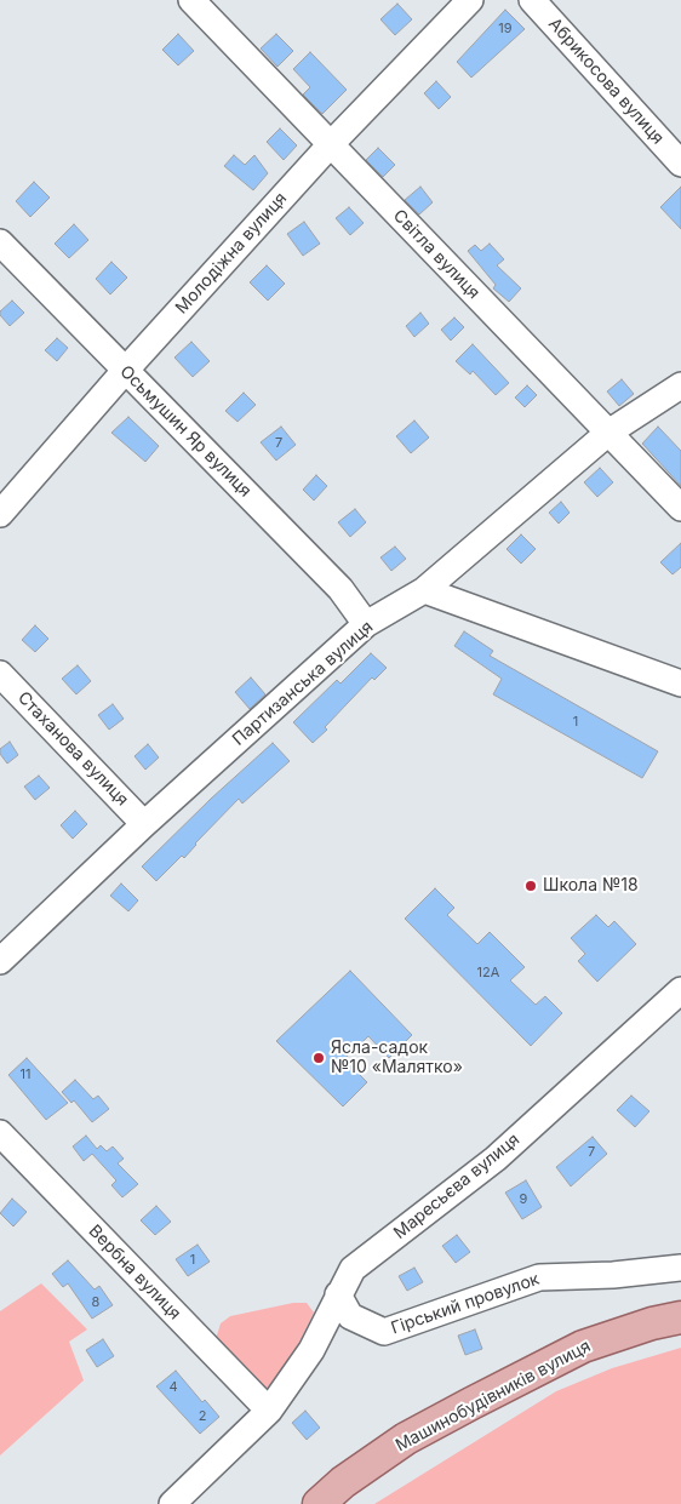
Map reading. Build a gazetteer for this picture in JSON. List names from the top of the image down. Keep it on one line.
{"streets":{"main road":["Машинобудівників вулиця"],"street":["Абрикосова вулиця","Молодіжна вулиця","Світла вулиця","Осьмушин Яр вулиця","Партизанська вулиця","Стаханова вулиця","Маресьєва вулиця","Вербна вулиця","Гірський провулок"]},"crossings":[["Молодіжна вулиця","Світла вулиця"],["Молодіжна вулиця","Осьмушин Яр вулиця"],["Світла вулиця","Партизанська вулиця"],["Осьмушин Яр вулиця","Партизанська вулиця"],["Партизанська вулиця","Стаханова вулиця"],["Маресьєва вулиця","Вербна вулиця"],["Маресьєва вулиця","Гірський провулок"]],"places":["Школа №18","Ясла-садок №10 «Малятко»"],"house_numbers":["19","7","1","12А","11","7","9","1","8","4","2"]}
